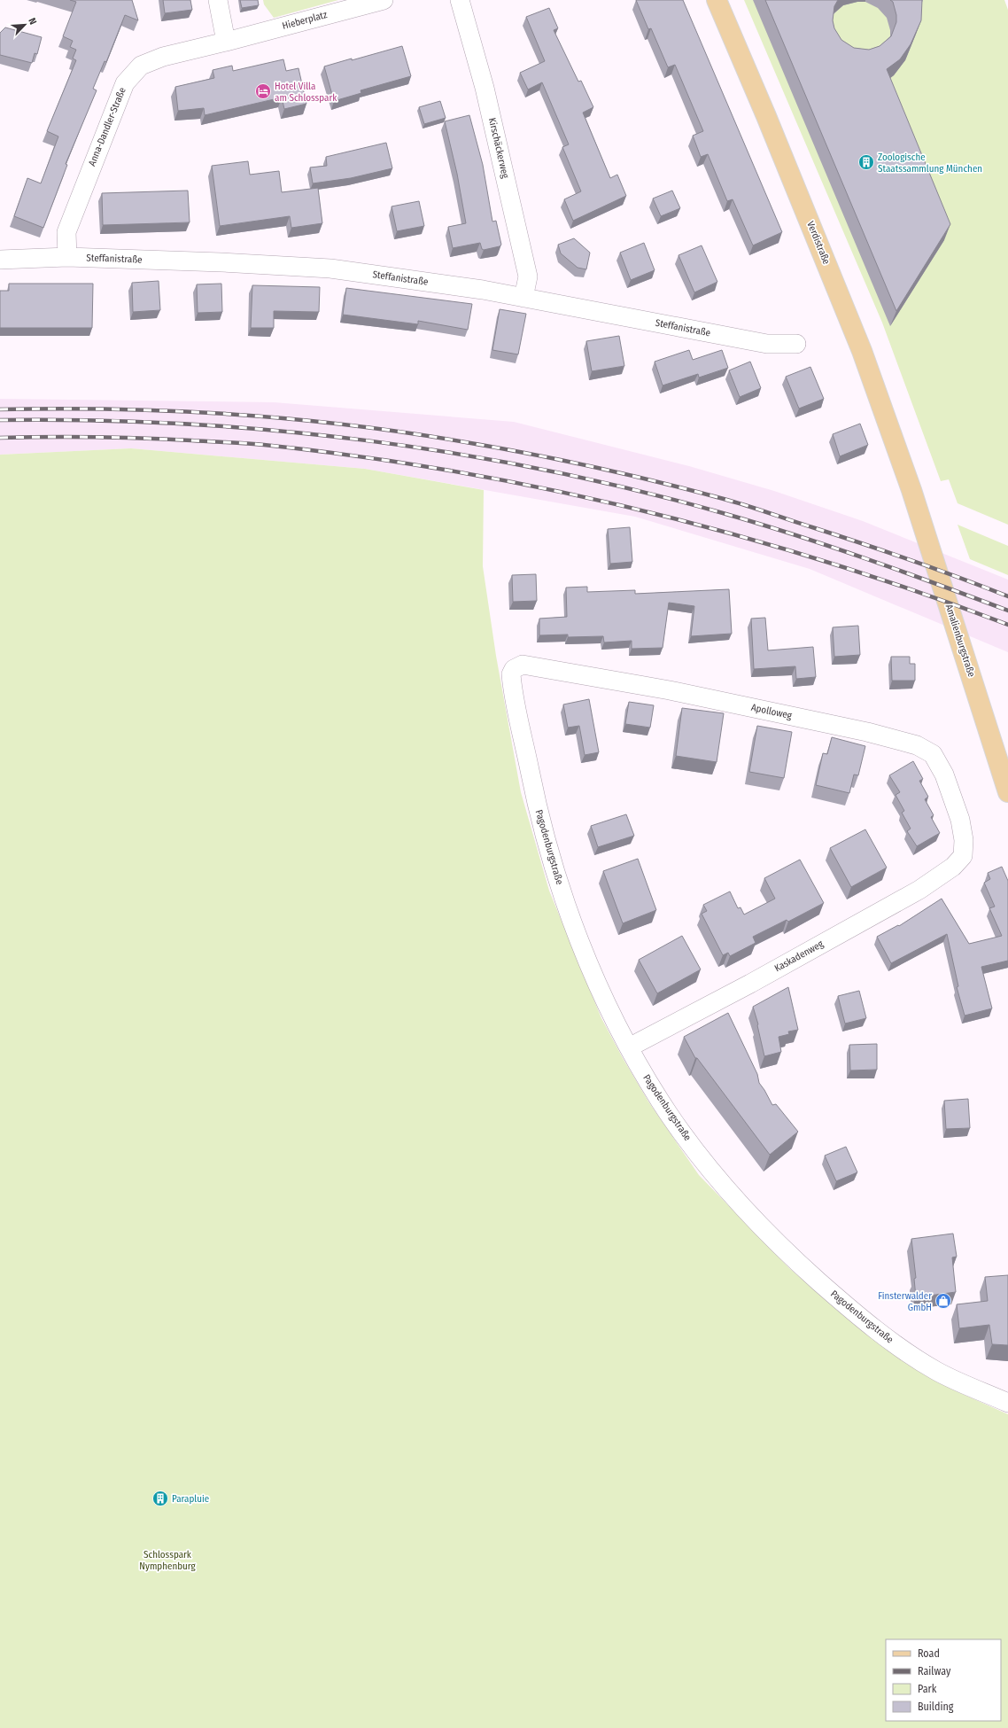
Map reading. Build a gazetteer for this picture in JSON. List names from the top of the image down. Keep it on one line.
{"streets":{"main road":["Verdistraße","Amalienburgstraße"],"street":["Hieberplatz","Anna-Dandler-Straße","Kirschäckerweg","Steffanistraße","Apolloweg","Pagodenburgstraße","Kaskadenweg"]},"crossings":[["Hieberplatz","Anna-Dandler-Straße"],["Anna-Dandler-Straße","Steffanistraße"],["Kirschäckerweg","Steffanistraße"],["Verdistraße","Amalienburgstraße"],["Apolloweg","Pagodenburgstraße"],["Apolloweg","Kaskadenweg"],["Pagodenburgstraße","Kaskadenweg"]],"parks":["Schlosspark Nymphenburg"],"places":{"hotel":["Hotel Villa am Schlosspark"],"building":["Zoologische Staatssammlung München","Parapluie"],"shop":["Finsterwalder GmbH"]},"legend":["Road","Railway","Park","Building"],"north":"top right"}
